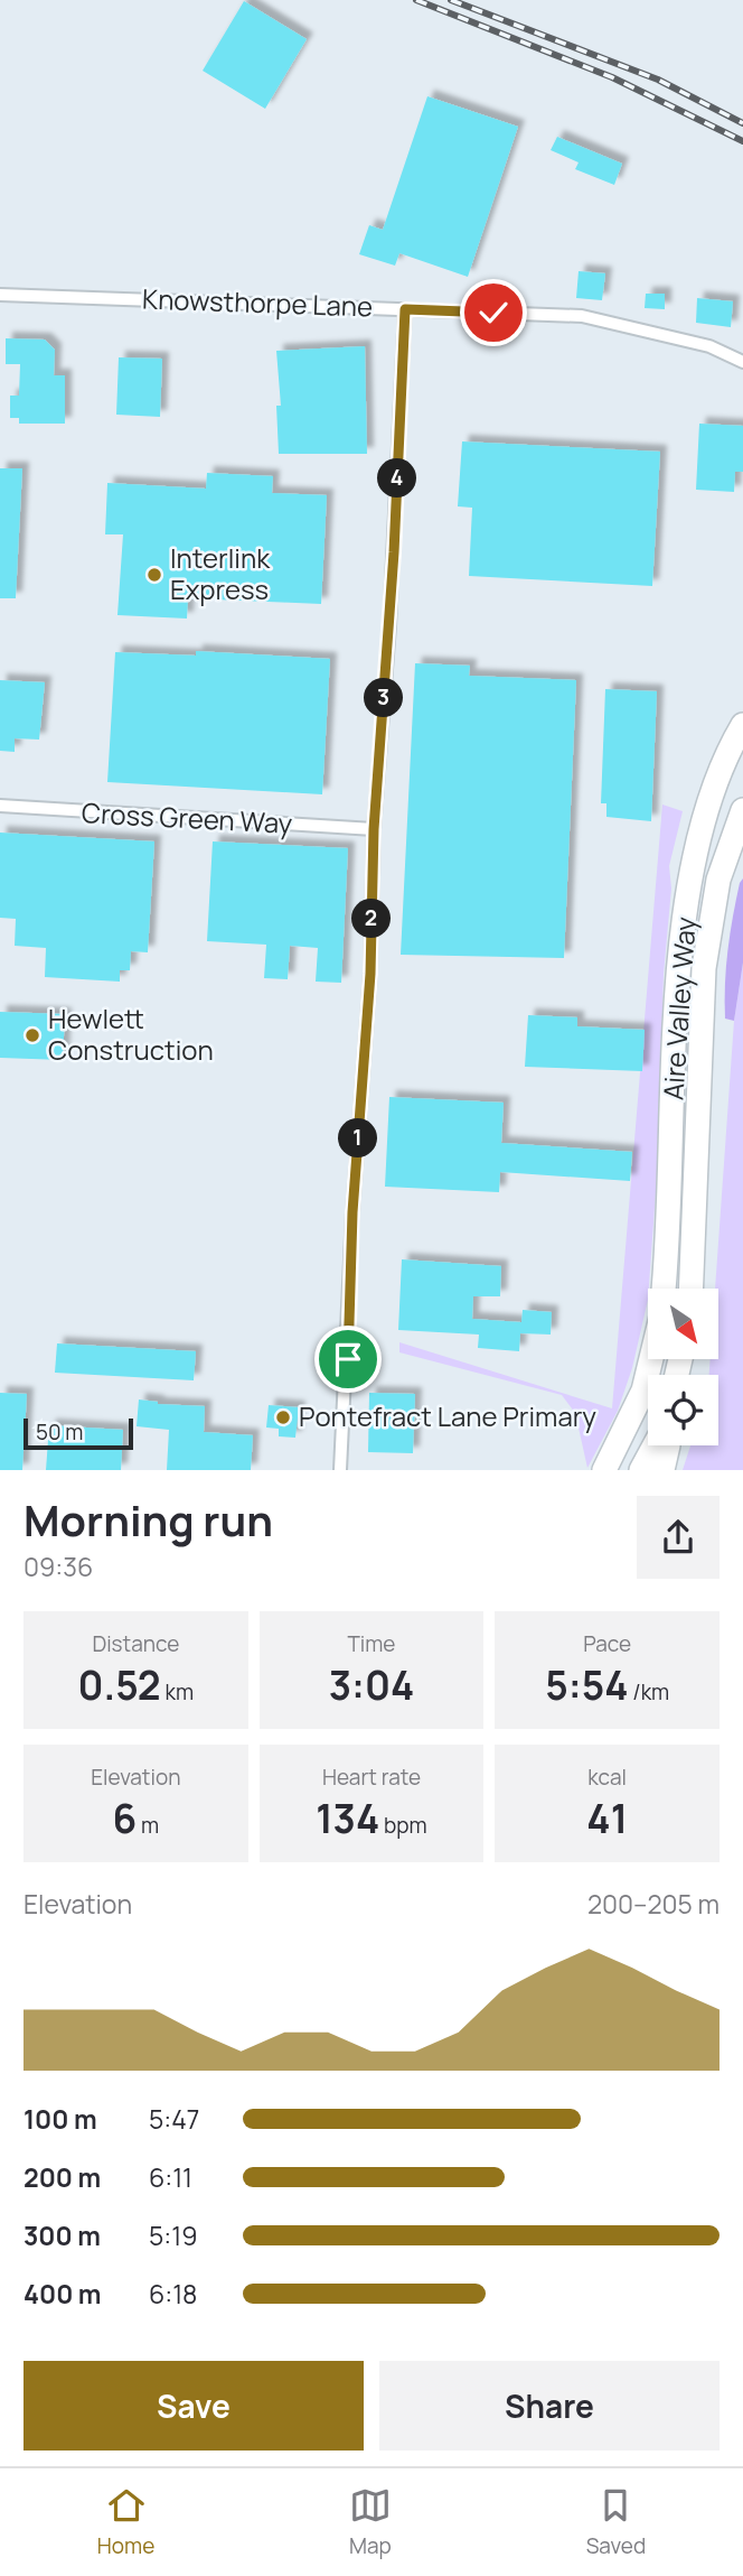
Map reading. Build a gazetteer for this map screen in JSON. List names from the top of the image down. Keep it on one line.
{"streets":{"highway":["Aire Valley Way"],"street":["Knowsthorpe Lane","Cross Green Way"]},"places":["Interlink Express","Hewlett Construction","Pontefract Lane Primary"],"scale_bar":"50 m","north":"bottom right","page":{"pins":["4","3","2","1"],"scale":"50 m","heading":["Morning run","09:36"],"stats":[["Distance","0.52 km"],["Time","3:04"],["Pace","5:54 /km"],["Elevation","6 m"],["Heart rate","134 bpm"],["kcal","41"]],"chart":["Elevation","200–205 m"],"list":[{"name":"100 m","note":"5:47"},{"name":"200 m","note":"6:11"},{"name":"300 m","note":"5:19"},{"name":"400 m","note":"6:18"}],"buttons":["Save","Share"],"tabs":["Home","Map","Saved"]}}
